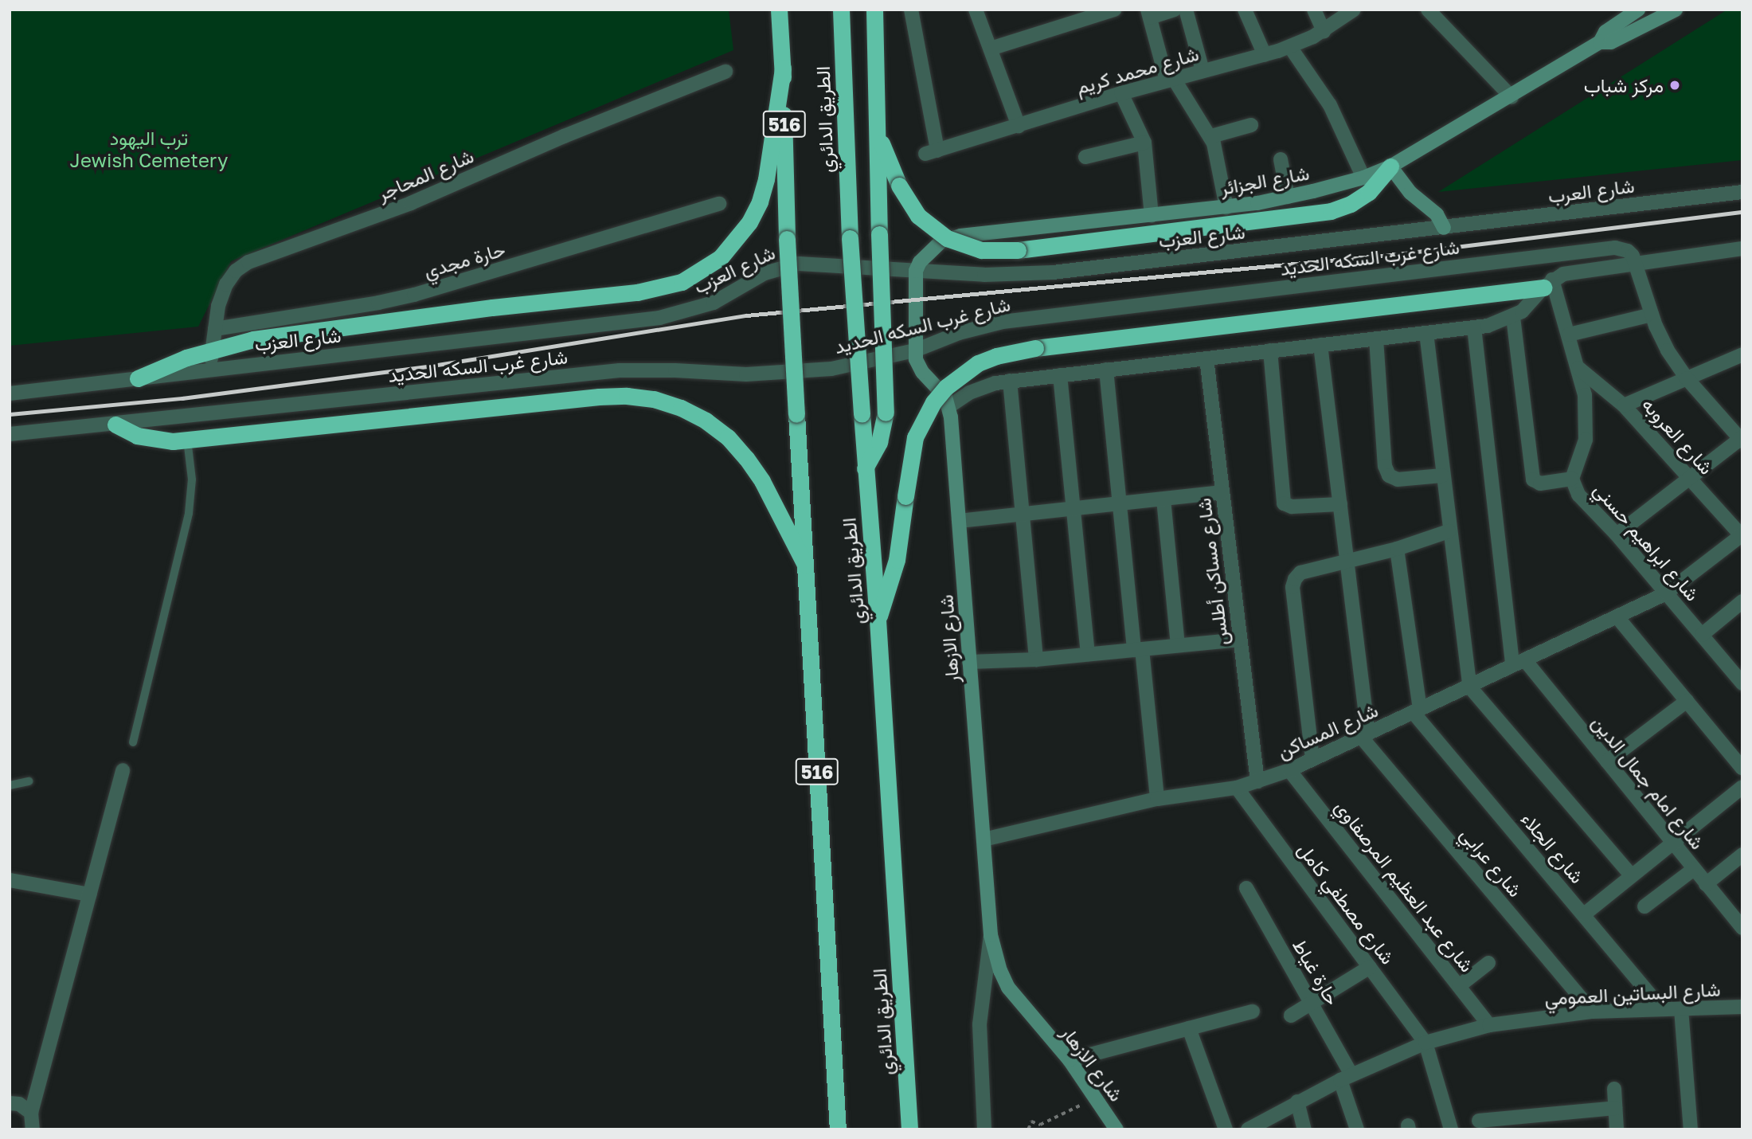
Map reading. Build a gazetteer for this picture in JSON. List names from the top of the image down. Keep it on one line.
{"streets":{"highway":["الطريق الدائري","516"],"street":["شارع محمد كريم","شارع المحاجر","شارع الجزائر","شارع العرب","شارع العزب","شارع غرب السكه الحديد","حارة مجدي","شارع العروبه","شارع ابراهيم حسني","شارع مساكن أطلس","شارع الازهار","شارع المساكن","شارع امام جمال الدين","شارع الجلاء","شارع عرابي","شارع عبد العظيم المرصفاوي","شارع مصطفي كامل","حارة غياط","شارع البساتين العمومي"]},"crossings":[["شارع المحاجر","شارع العزب"],["شارع المحاجر","حارة مجدي"],["شارع الجزائر","شارع العزب"],["شارع العرب","شارع العزب"],["شارع غرب السكه الحديد","شارع الازهار"],["شارع العروبه","شارع ابراهيم حسني"],["شارع ابراهيم حسني","شارع المساكن"],["شارع مساكن أطلس","شارع المساكن"],["شارع الازهار","شارع المساكن"],["شارع المساكن","شارع امام جمال الدين"],["شارع المساكن","شارع الجلاء"],["شارع المساكن","شارع عرابي"],["شارع المساكن","شارع عبد العظيم المرصفاوي"],["شارع المساكن","شارع مصطفي كامل"],["شارع الجلاء","شارع البساتين العمومي"],["شارع عرابي","شارع البساتين العمومي"],["شارع عبد العظيم المرصفاوي","شارع البساتين العمومي"],["شارع مصطفي كامل","شارع البساتين العمومي"],["حارة غياط","شارع البساتين العمومي"]],"parks":["ترب اليهود Jewish Cemetery"],"places":["مركز شباب"]}
